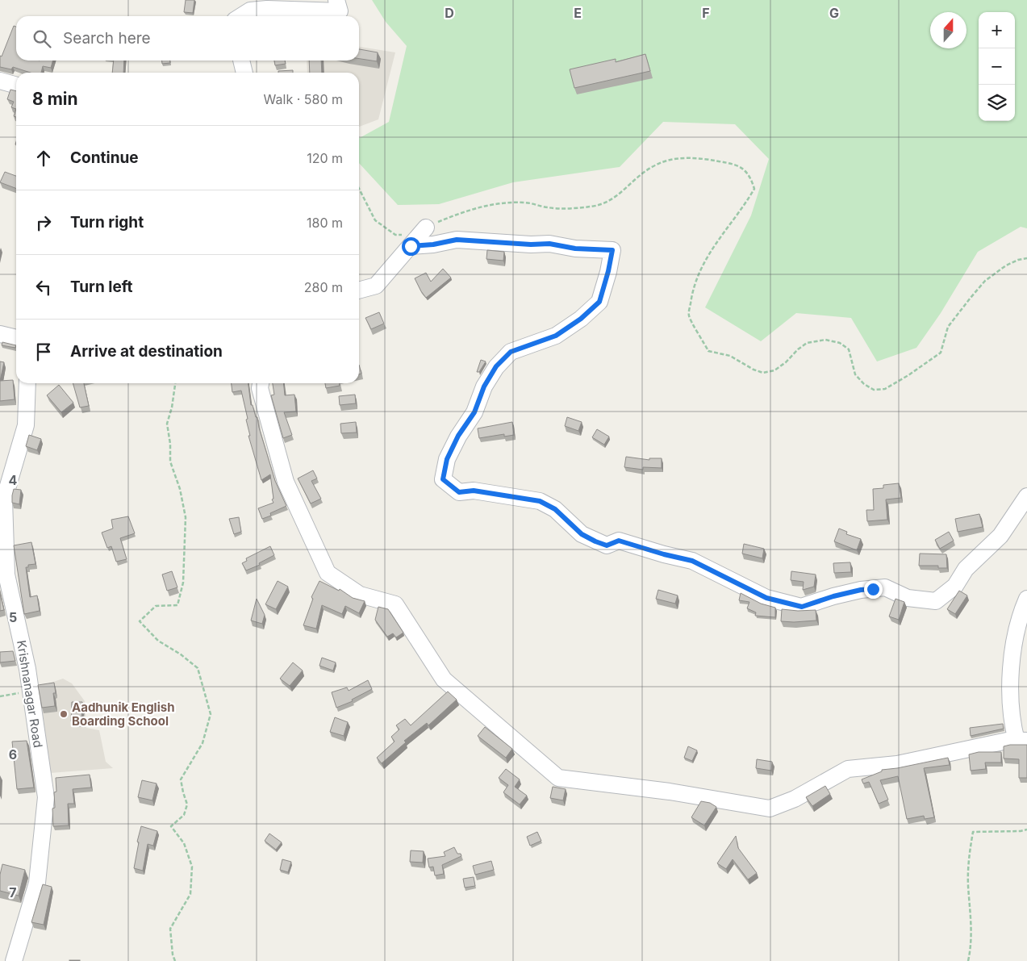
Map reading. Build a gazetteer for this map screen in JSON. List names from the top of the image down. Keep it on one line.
{"streets":{"street":["Krishnanagar Road"]},"places":["Aadhunik English Boarding School"],"north":"top","page":{"map_buttons":["+","−"],"search":"Search here","heading":["8 min","Walk · 580 m"],"list":[["Continue","120 m"],["Turn right","180 m"],["Turn left","280 m"],"Arrive at destination"]},"grid":{"columns":["D","E","F","G"],"rows":["4","5","6","7"]}}
